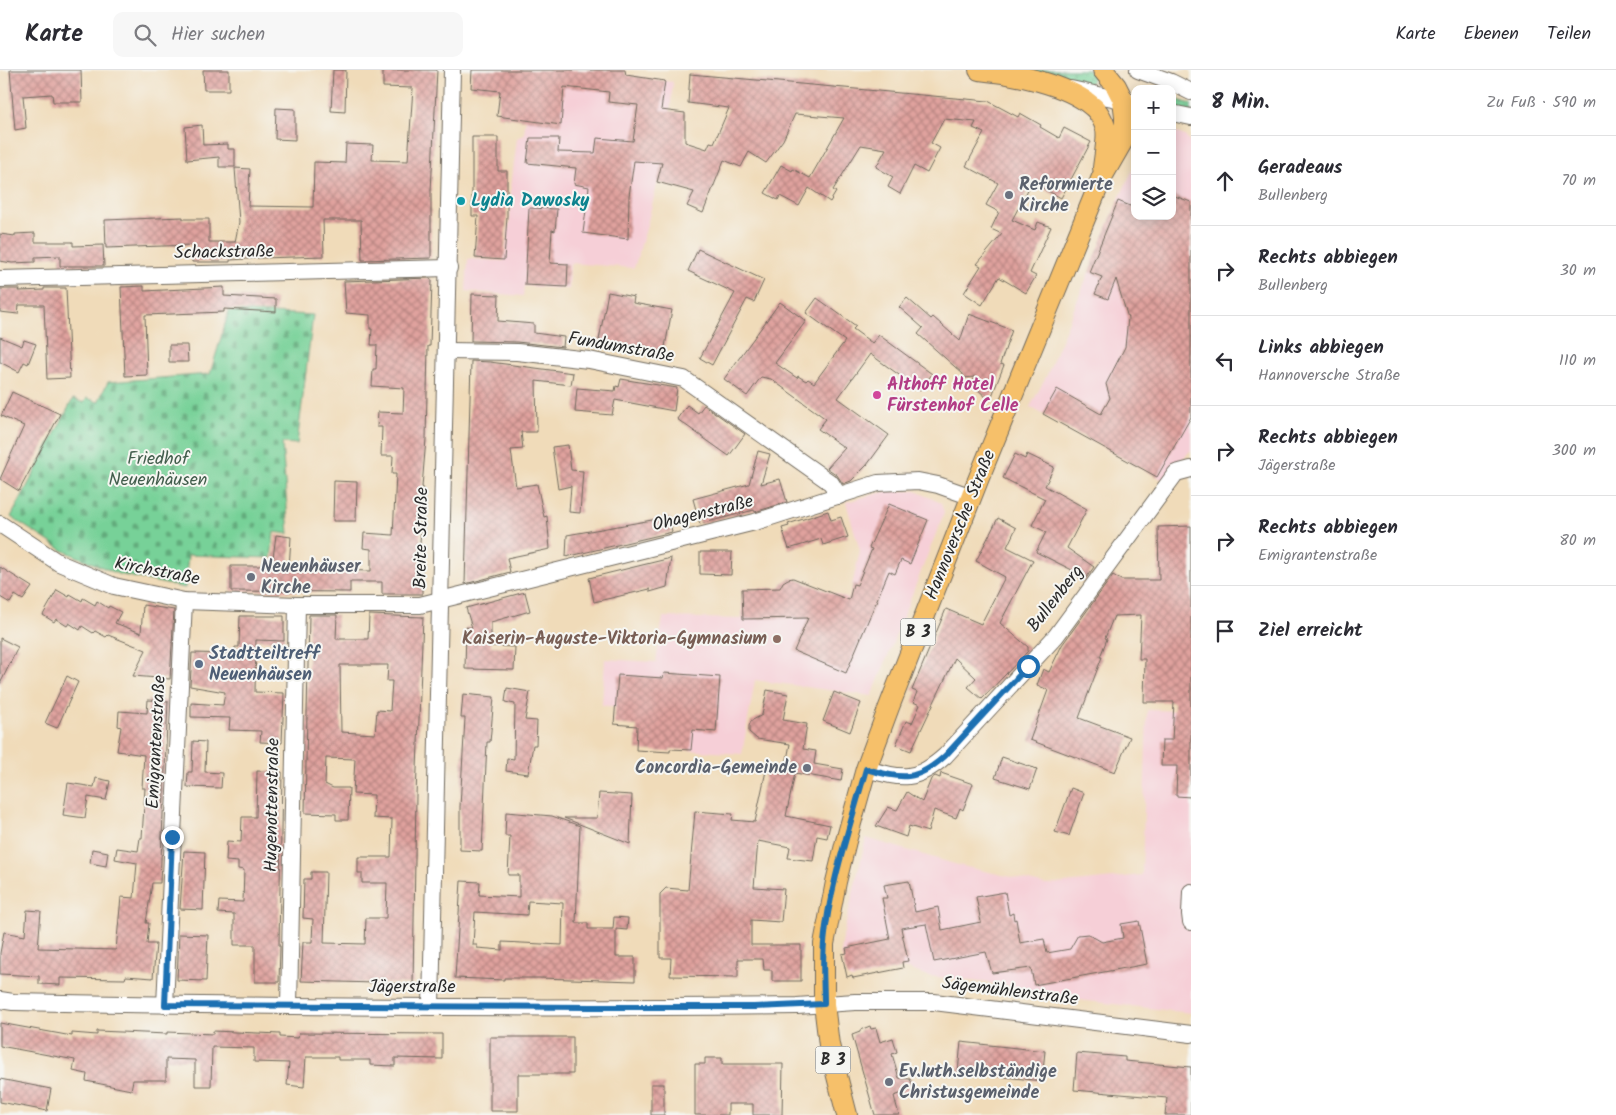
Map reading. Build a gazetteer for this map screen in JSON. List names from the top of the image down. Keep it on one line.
{"streets":{"main road":["Hannoversche Straße","B 3"],"street":["Schackstraße","Fundumstraße","Ohagenstraße","Breite Straße","Kirchstraße","Bullenberg","Emigrantenstraße","Hugenottenstraße","Jägerstraße","Sägemühlenstraße"]},"crossings":[["Schackstraße","Breite Straße"],["Fundumstraße","Ohagenstraße"],["Fundumstraße","Breite Straße"],["Ohagenstraße","Hannoversche Straße"],["Ohagenstraße","Breite Straße"],["Ohagenstraße","Kirchstraße"],["Hannoversche Straße","Bullenberg"],["Hannoversche Straße","B 3"],["Hannoversche Straße","Jägerstraße"],["Hannoversche Straße","Sägemühlenstraße"],["Breite Straße","Kirchstraße"],["Breite Straße","Jägerstraße"],["Kirchstraße","Emigrantenstraße"],["Kirchstraße","Hugenottenstraße"],["Emigrantenstraße","Jägerstraße"],["Hugenottenstraße","Jägerstraße"],["Jägerstraße","Sägemühlenstraße"]],"parks":["Friedhof Neuenhäusen"],"places":["Reformierte Kirche","Lydia Dawosky","Althoff Hotel Fürstenhof Celle","Neuenhäuser Kirche","Kaiserin-Auguste-Viktoria-Gymnasium","Stadtteiltreff Neuenhäusen","Concordia-Gemeinde","Ev.luth.selbständige Christusgemeinde"],"page":{"header":"Karte","search":"Hier suchen","nav":["Karte","Ebenen","Teilen"],"heading":["8 Min.","Zu Fuß · 590 m"],"map_buttons":["+","−"],"list":[["Geradeaus","Bullenberg","70 m"],["Rechts abbiegen","Bullenberg","30 m"],["Links abbiegen","Hannoversche Straße","110 m"],["Rechts abbiegen","Jägerstraße","300 m"],["Rechts abbiegen","Emigrantenstraße","80 m"],"Ziel erreicht"]}}
